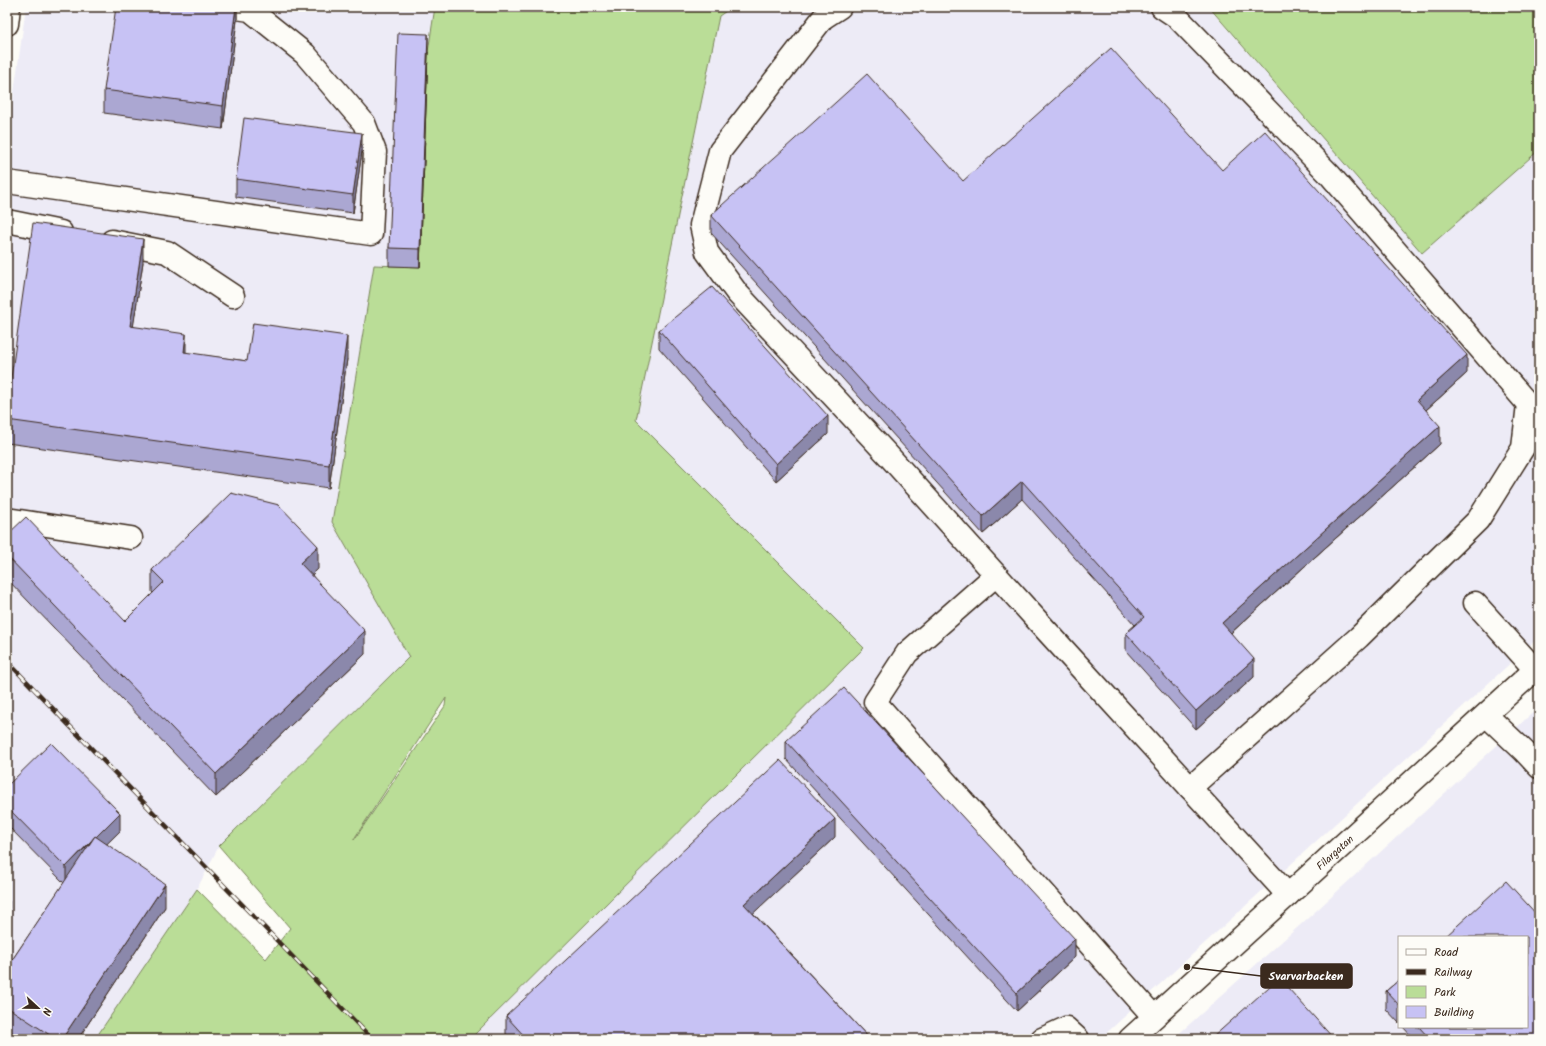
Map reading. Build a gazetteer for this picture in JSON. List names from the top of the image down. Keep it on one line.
{"streets":{"street":["Filargatan"]},"places":["Svarvarbacken"],"legend":["Road","Railway","Park","Building"],"north":"right"}
